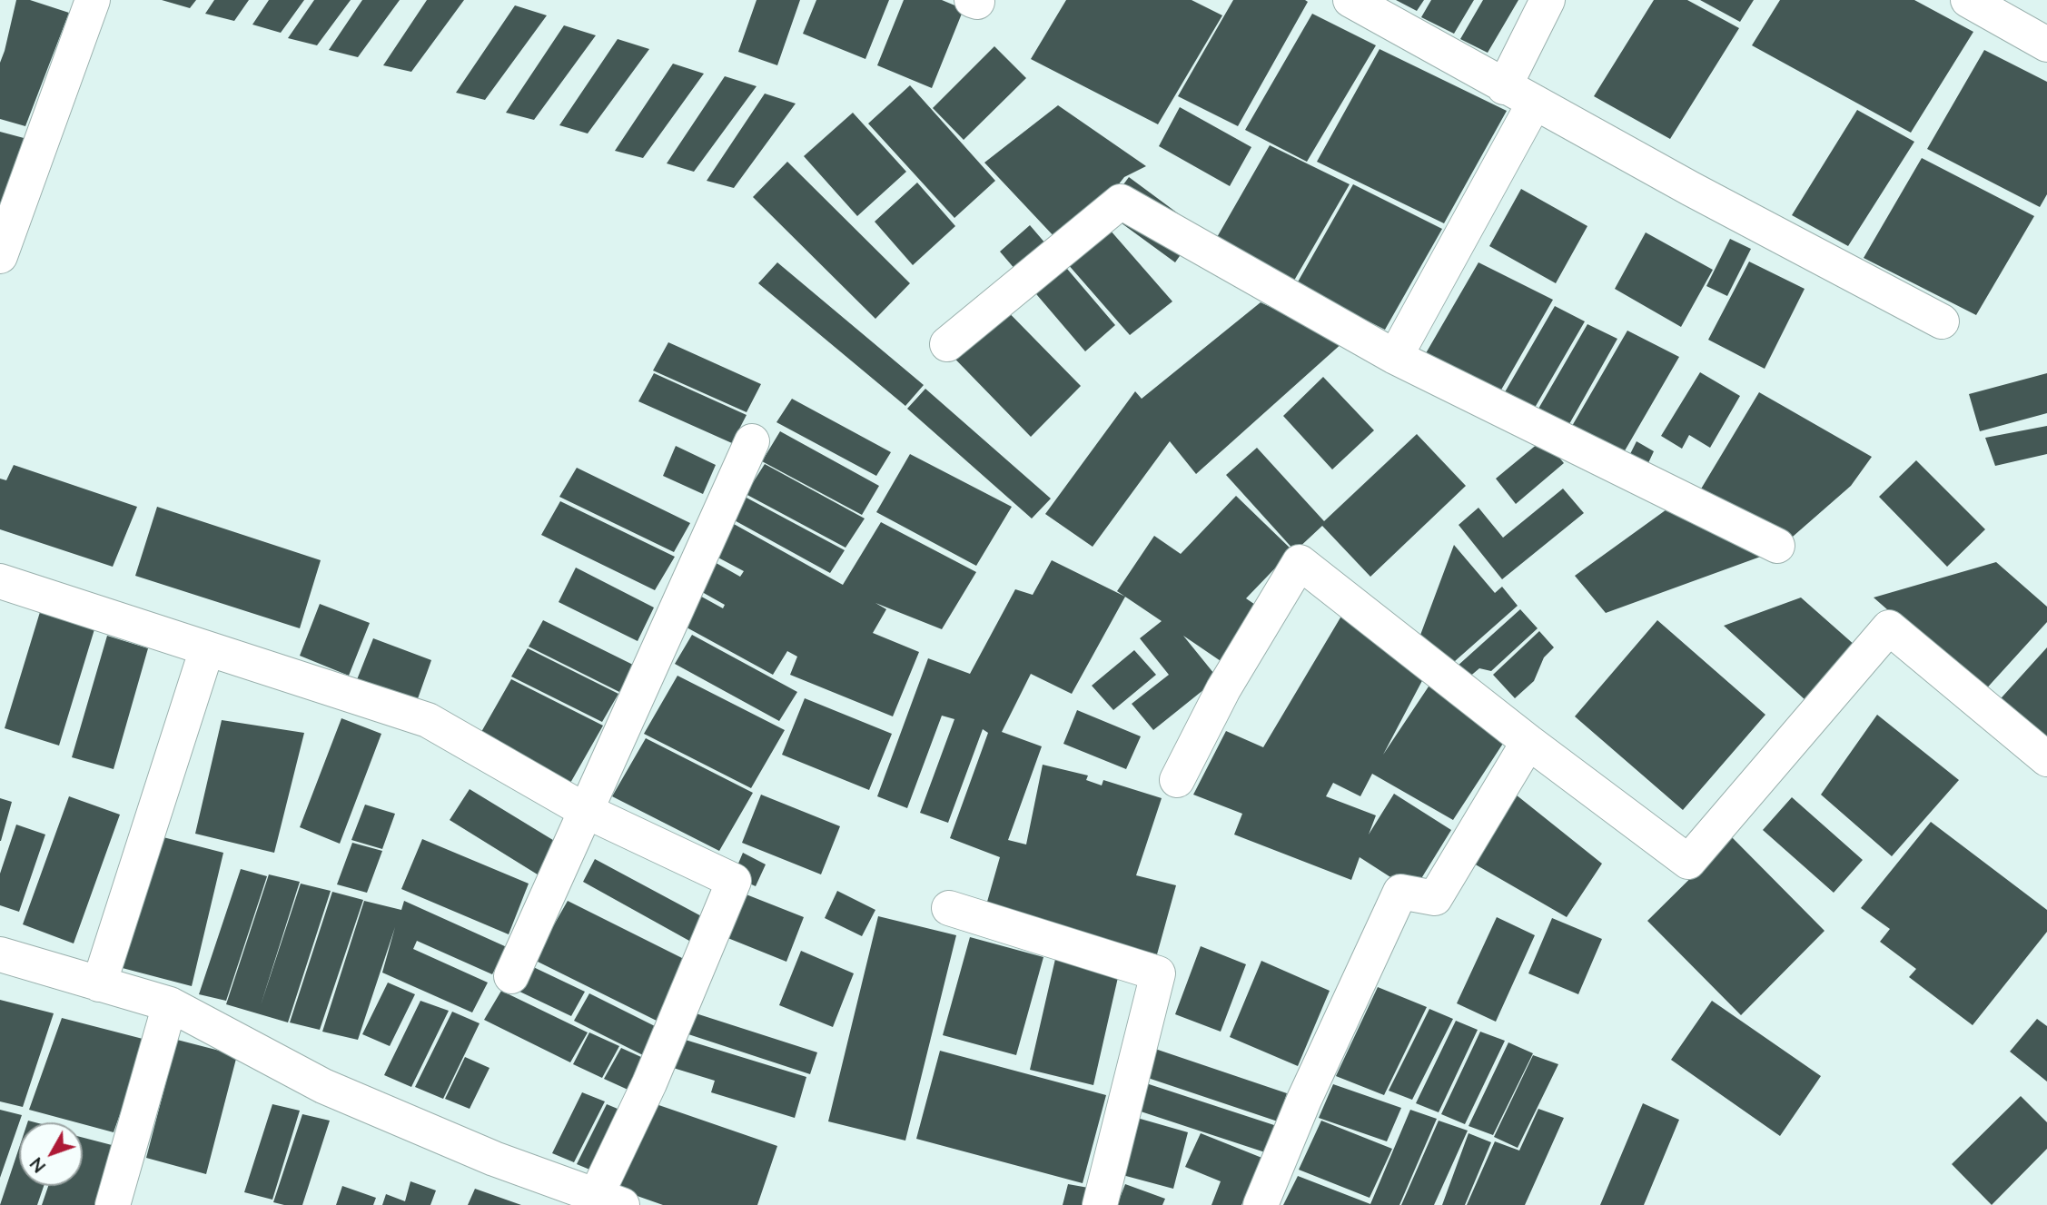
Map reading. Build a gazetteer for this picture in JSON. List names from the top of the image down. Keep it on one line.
{"north":"bottom left"}
